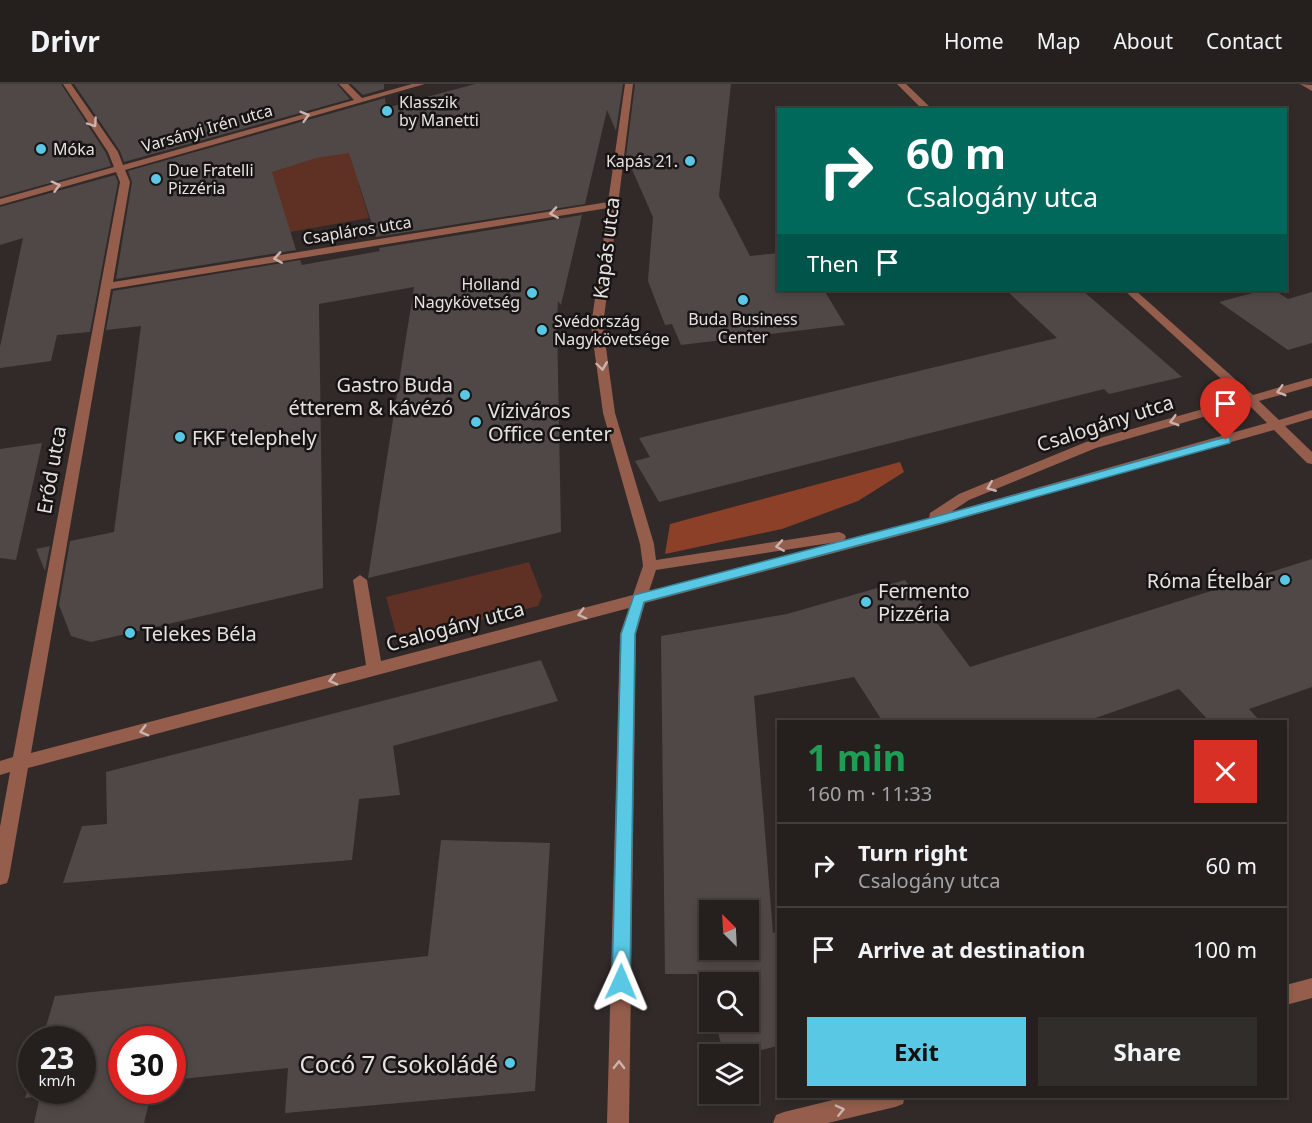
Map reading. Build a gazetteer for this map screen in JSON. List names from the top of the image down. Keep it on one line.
{"streets":{"street":["Varsányi Irén utca","Csapláros utca","Kapás utca","Csalogány utca","Erőd utca"]},"crossings":[["Varsányi Irén utca","Erőd utca"],["Csapláros utca","Kapás utca"],["Csapláros utca","Erőd utca"],["Kapás utca","Csalogány utca"],["Csalogány utca","Erőd utca"]],"one_way":["Varsányi Irén utca","Csapláros utca"],"places":["Klasszik by Manetti","Móka","Kapás 21.","Due Fratelli Pizzéria","Holland Nagykövetség","Buda Business Center","Svédország Nagykövetsége","Gastro Buda étterem & kávézó","Víziváros Office Center","FKF telephely","Róma Ételbár","Fermento Pizzéria","Telekes Béla","Cocó 7 Csokoládé"],"north":"top left","page":{"header":"Drivr","nav":["Home","Map","About","Contact"],"turn":["60 m","Csalogány utca"],"then":"Then","heading":["1 min","160 m · 11:33"],"list":[{"name":"Turn right","note":"Csalogány utca","value":"60 m"},{"name":"Arrive at destination","value":"100 m"}],"buttons":["Exit","Share"],"speed":"23 km/h","limit":"30"}}
